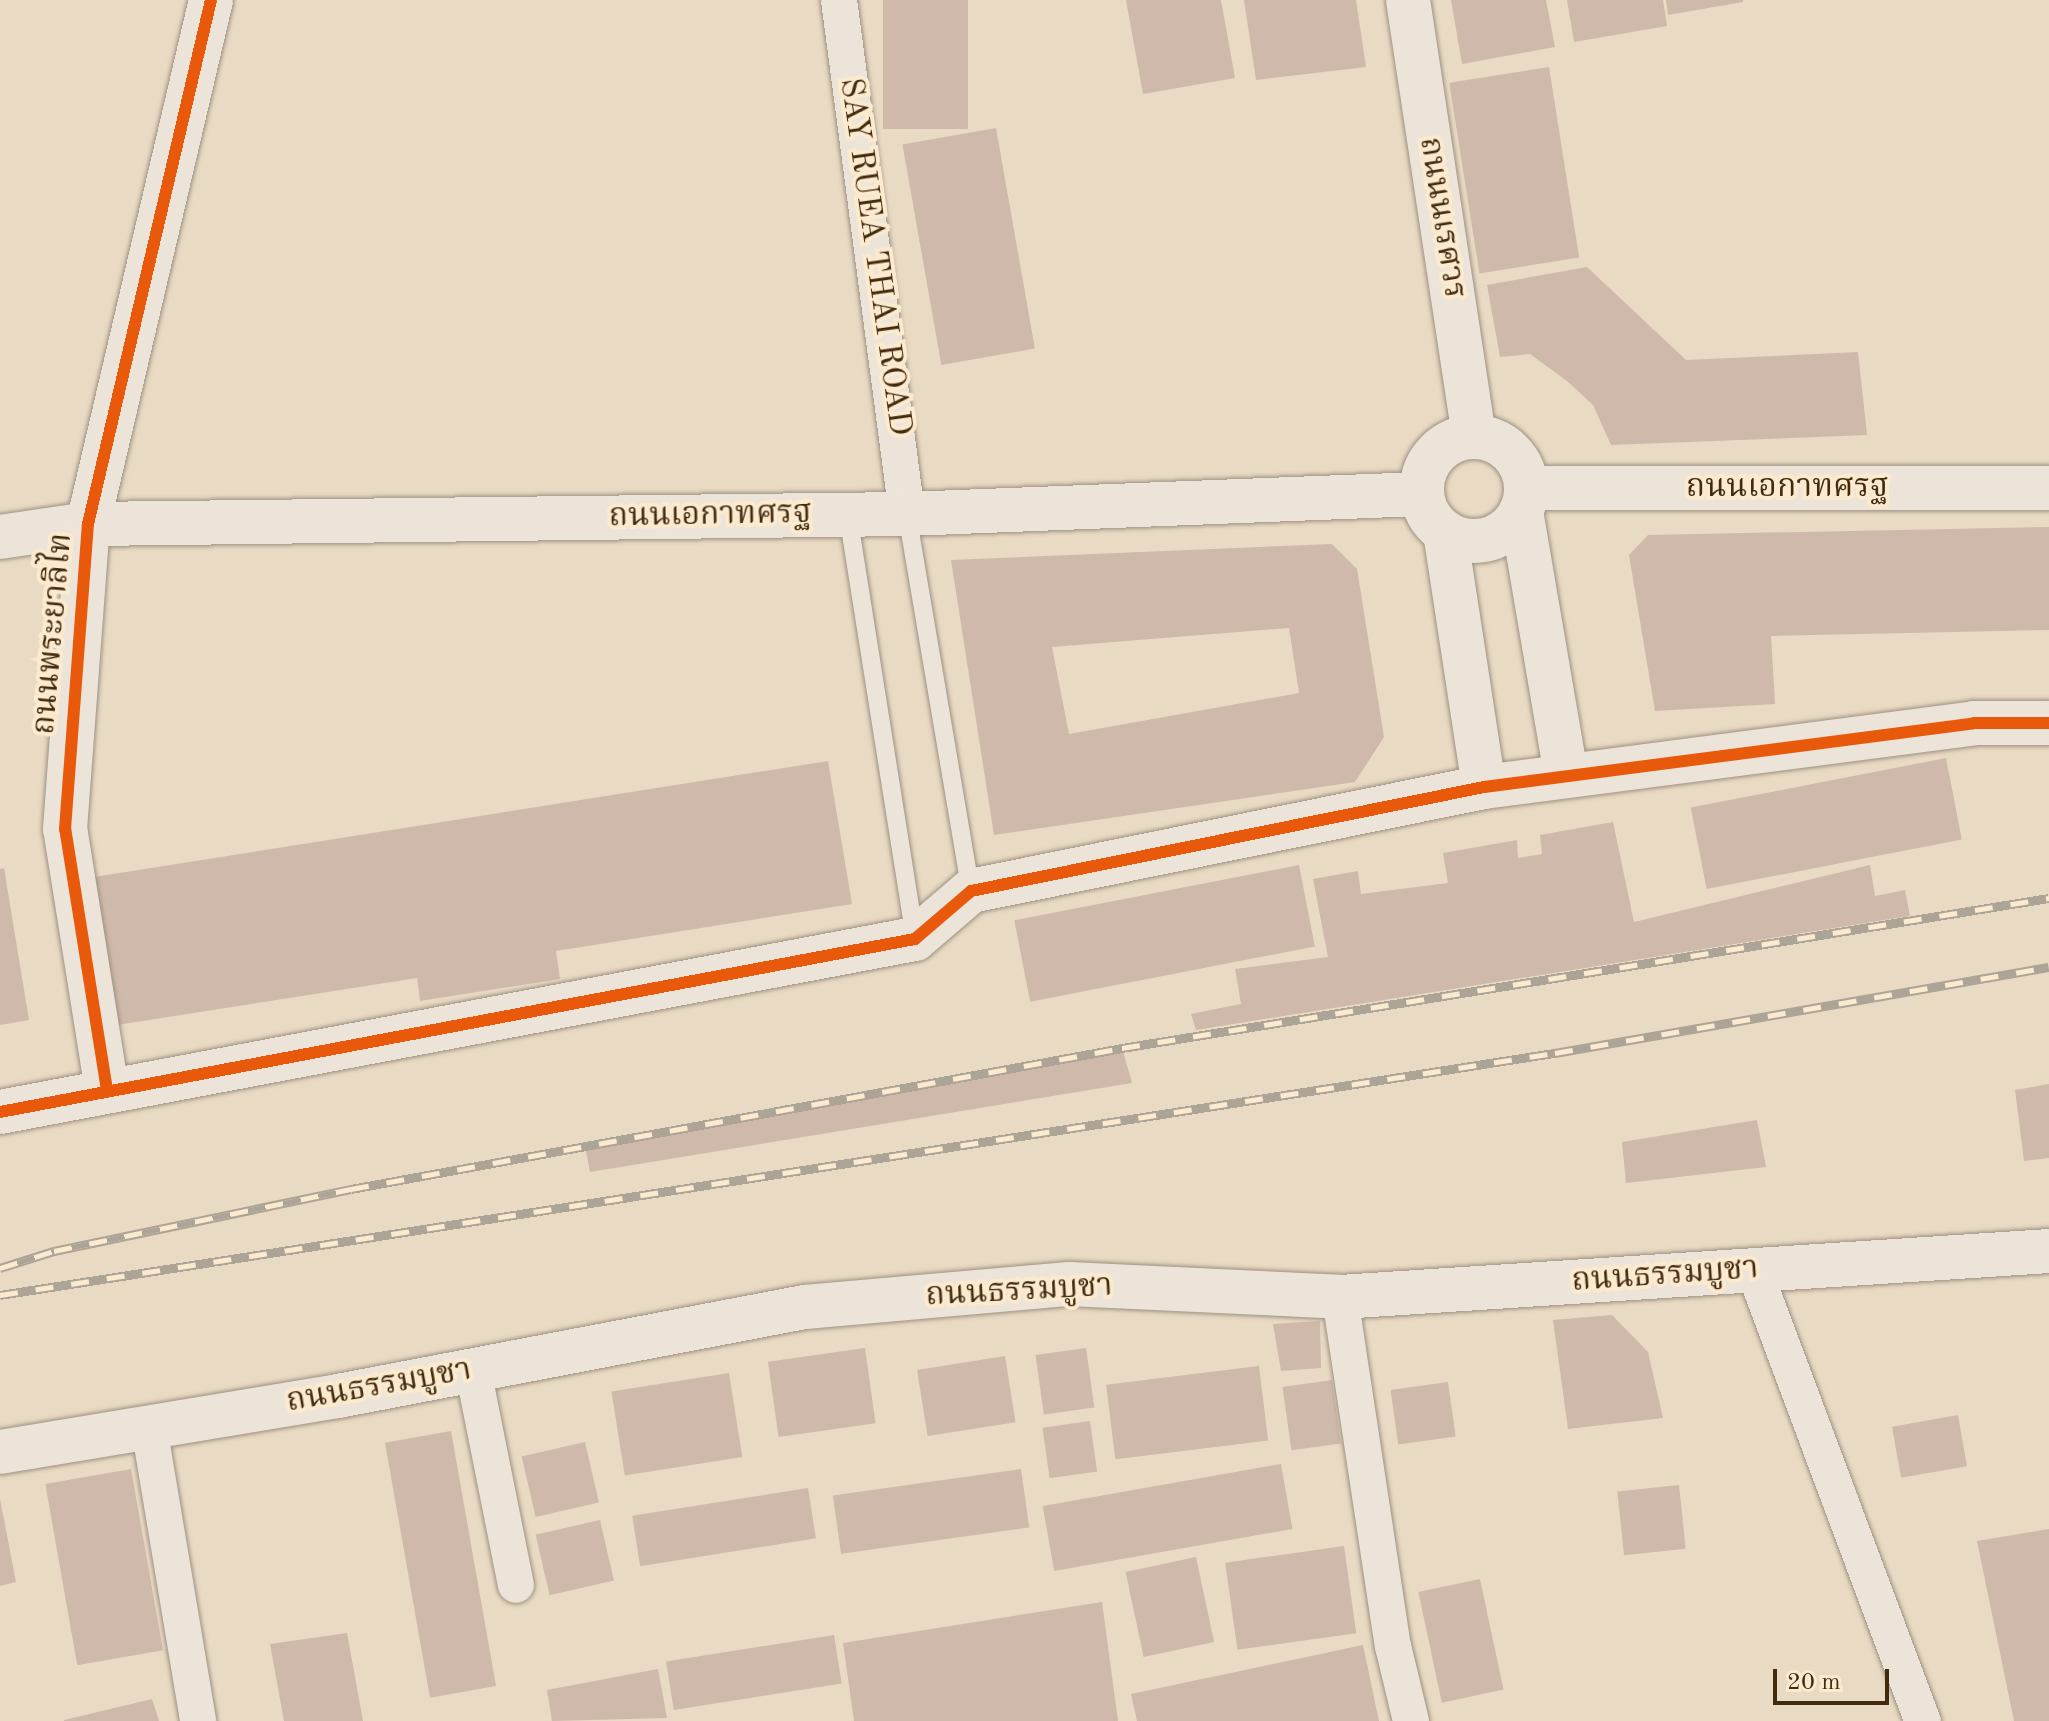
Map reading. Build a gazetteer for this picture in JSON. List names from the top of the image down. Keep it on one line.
{"streets":{"main road":["ถนนนเรศวร","ถนนเอกาทศรฐ","ถนนพระยาลิไท","ถนนธรรมบูชา"],"street":["SAY RUEA THAI ROAD"]},"crossings":[["ถนนนเรศวร","ถนนเอกาทศรฐ"],["SAY RUEA THAI ROAD","ถนนเอกาทศรฐ"],["ถนนเอกาทศรฐ","ถนนพระยาลิไท"]],"scale_bar":"20 m"}
